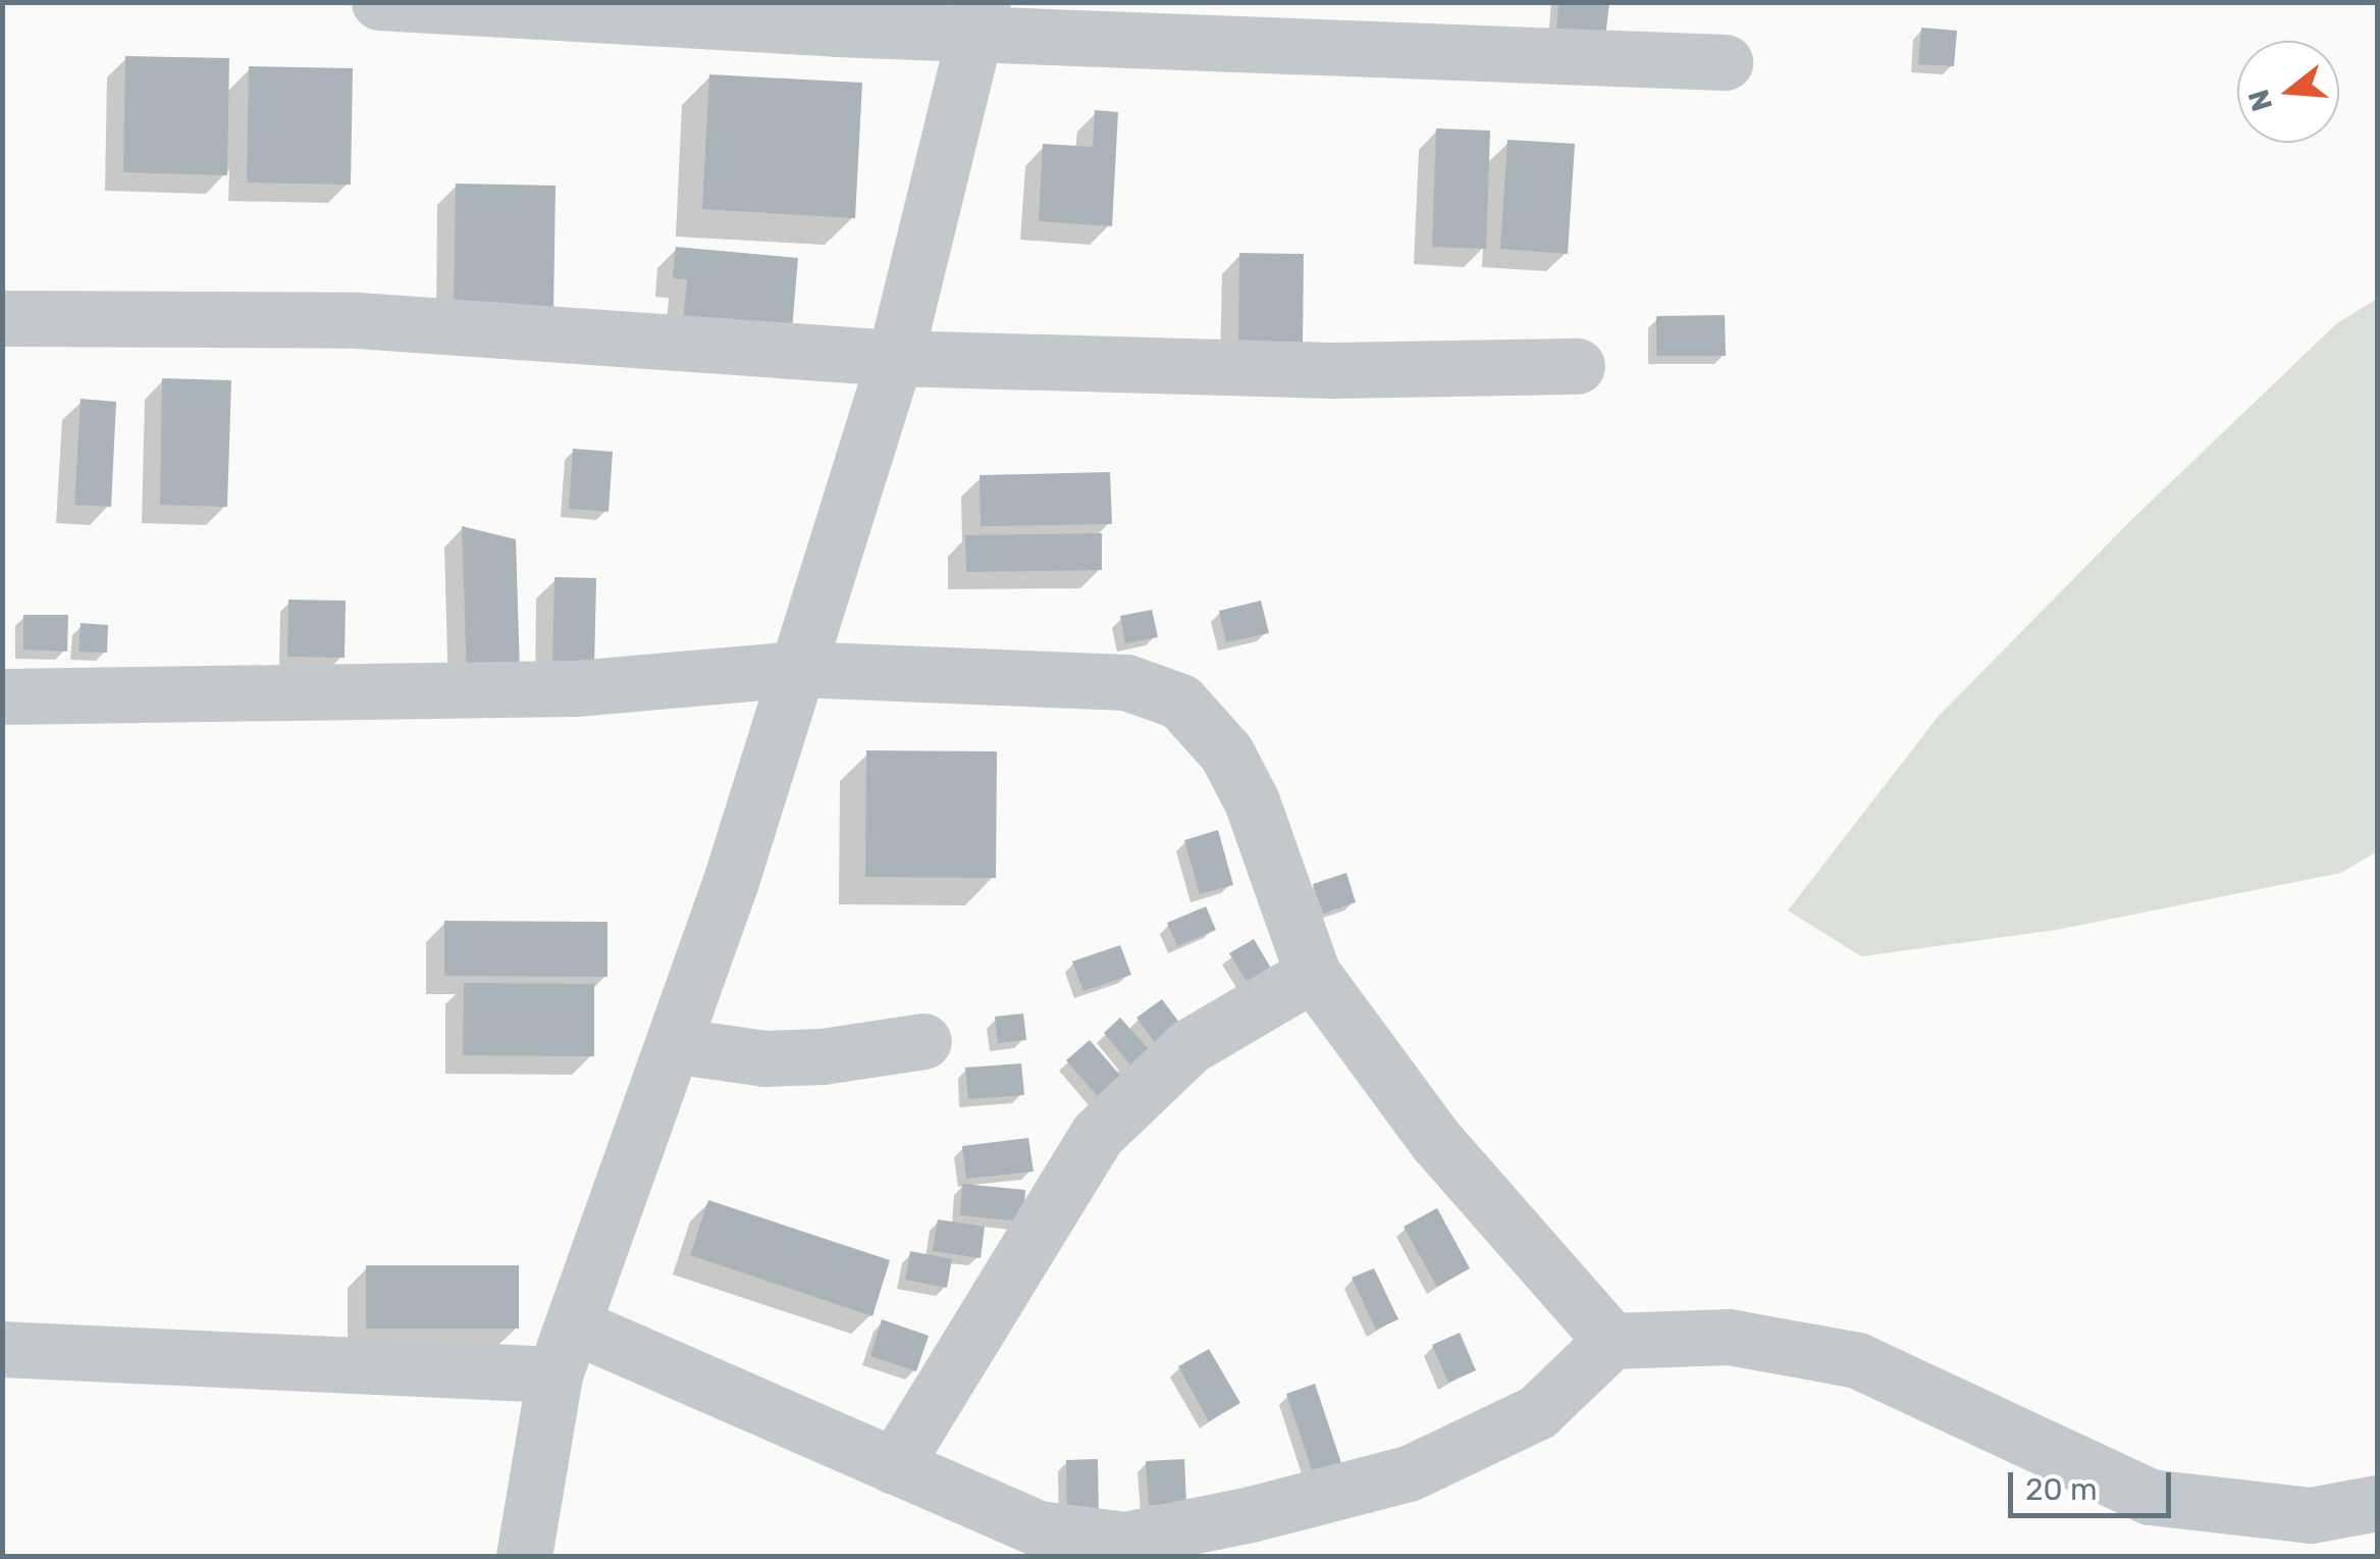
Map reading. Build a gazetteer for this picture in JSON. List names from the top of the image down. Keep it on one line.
{"scale_bar":"20 m","north":"left"}
